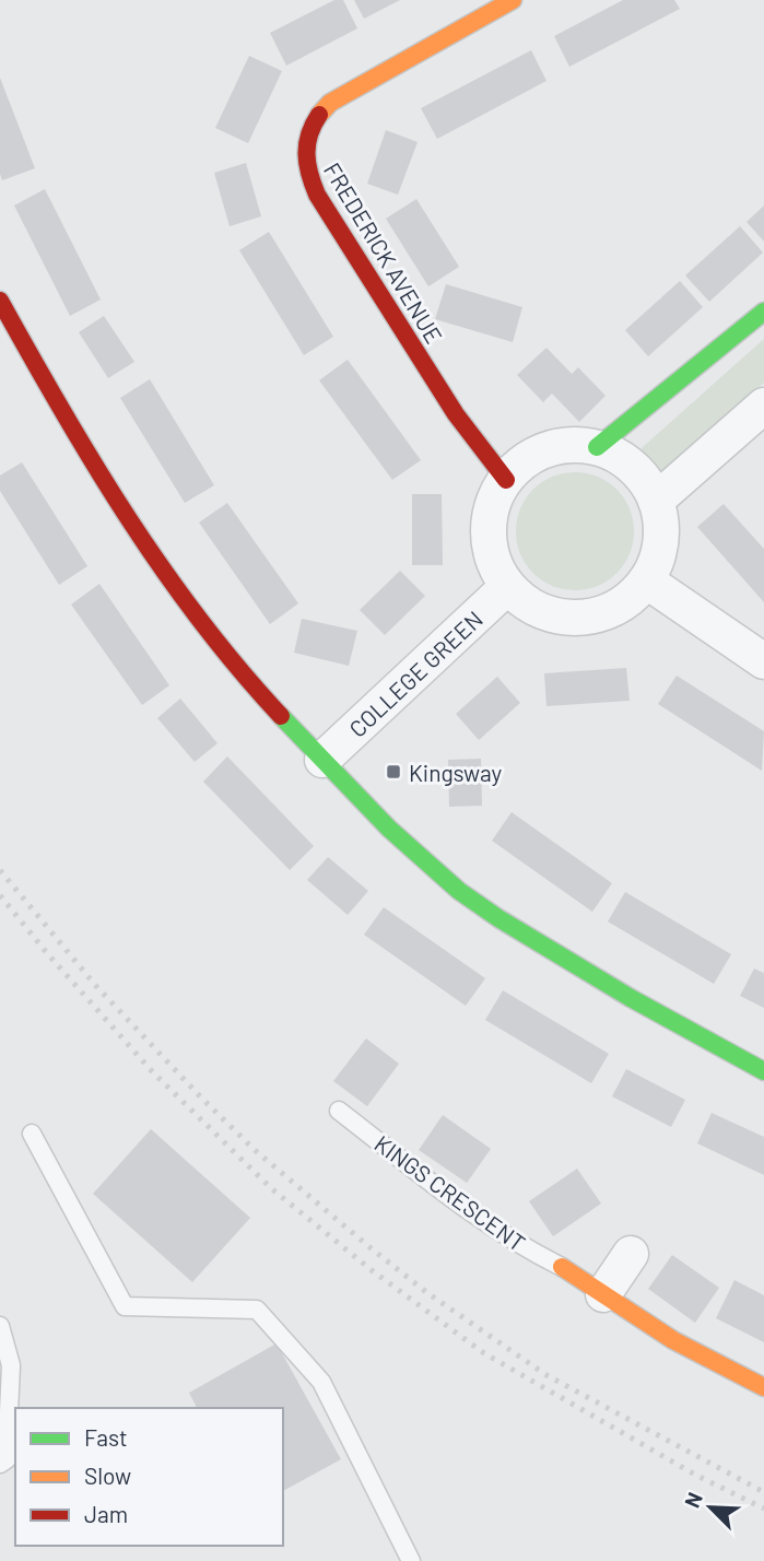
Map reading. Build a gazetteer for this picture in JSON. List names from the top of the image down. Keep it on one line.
{"streets":{"street":["FREDERICK AVENUE","COLLEGE GREEN","KINGS CRESCENT"]},"crossings":[["FREDERICK AVENUE","COLLEGE GREEN"]],"places":{"transit":["Kingsway"]},"legend":["Fast","Slow","Jam"],"north":"top left"}
